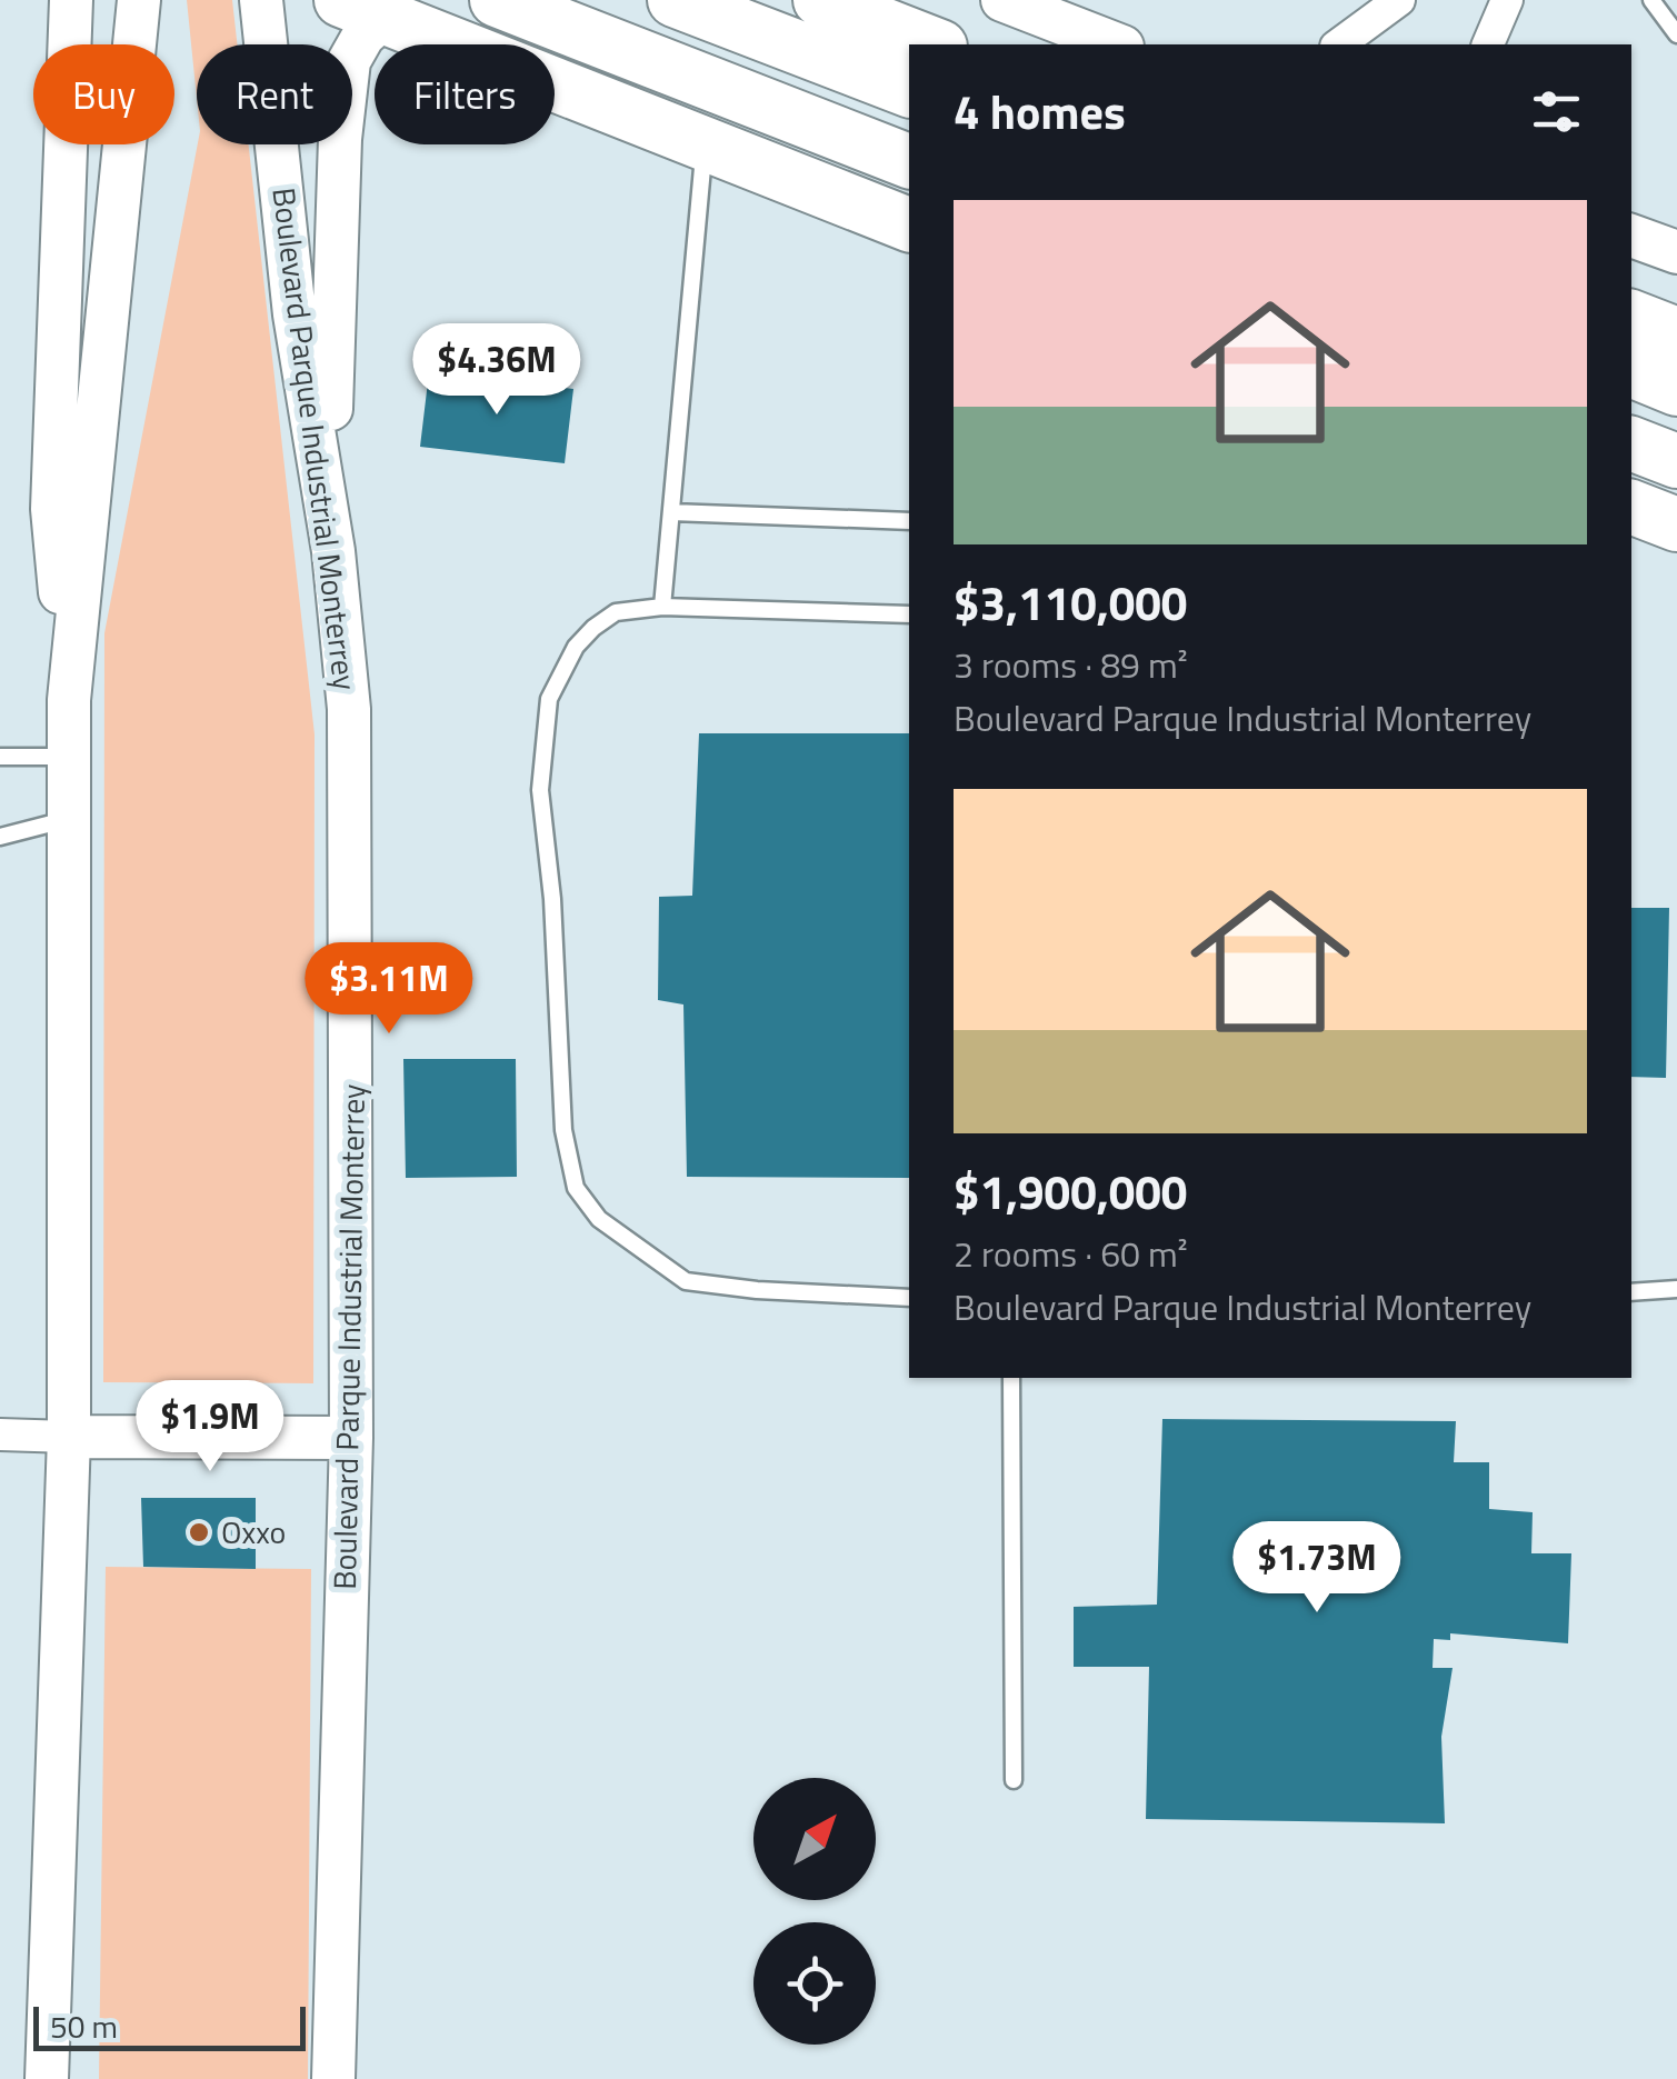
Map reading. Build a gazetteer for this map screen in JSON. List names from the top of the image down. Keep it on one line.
{"streets":{"street":["Boulevard Parque Industrial Monterrey"]},"places":["Oxxo"],"scale_bar":"50 m","north":"top right","page":{"chip":["Buy","Rent","Filters"],"heading":"4 homes","list":[{"name":"$3,110,000","note":"3 rooms · 89 m² · Boulevard Parque Industrial Monterrey"},{"name":"$1,900,000","note":"2 rooms · 60 m² · Boulevard Parque Industrial Monterrey"}],"price":["$4.36M","$3.11M","$1.9M","$1.73M"],"scale":"50 m"}}
